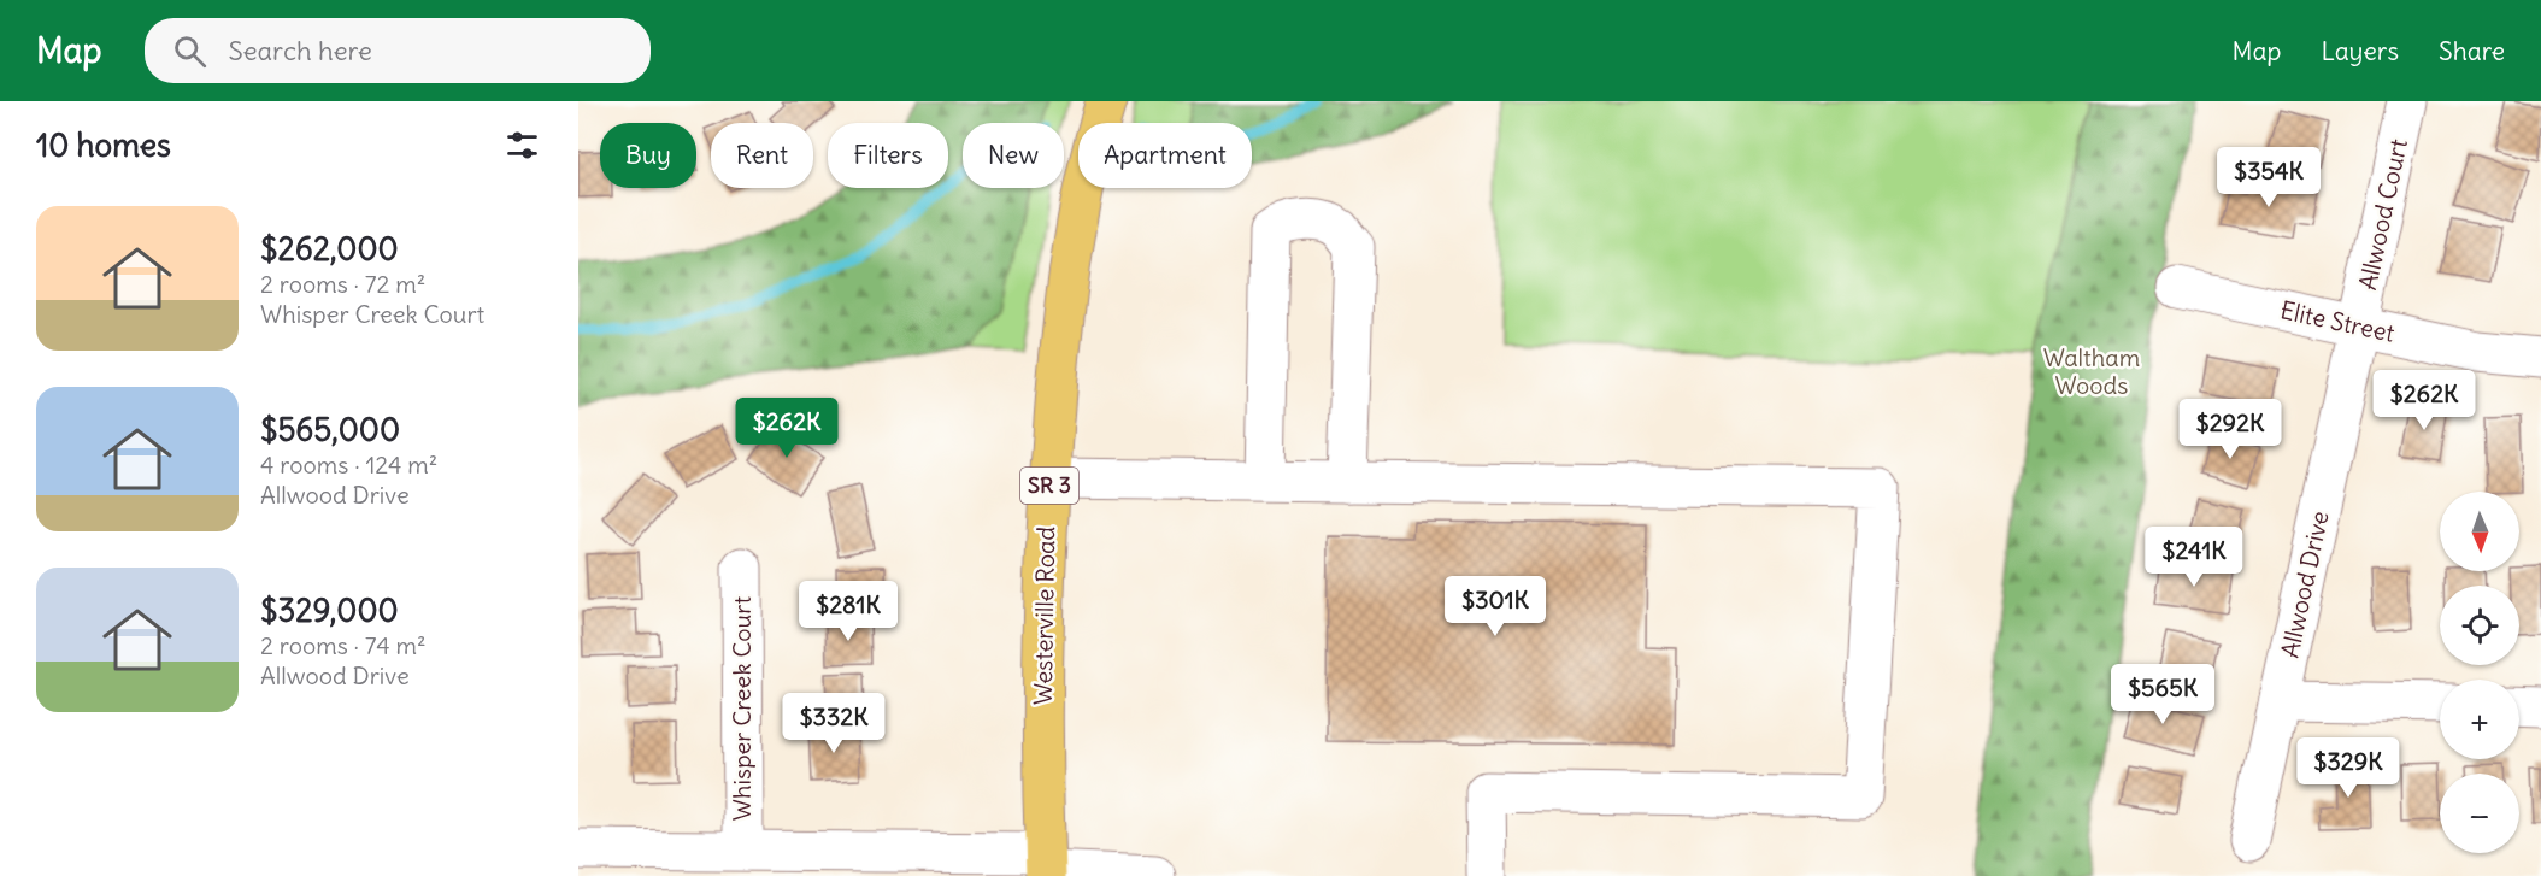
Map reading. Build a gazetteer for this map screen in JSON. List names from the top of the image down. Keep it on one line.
{"streets":{"main road":["SR 3","Westerville Road"],"street":["Allwood Court","Elite Street","Allwood Drive","Whisper Creek Court"]},"crossings":[["Allwood Court","Elite Street"],["Allwood Court","Allwood Drive"],["Elite Street","Allwood Drive"]],"parks":["Waltham Woods"],"north":"bottom","page":{"header":"Map","search":"Search here","nav":["Map","Layers","Share"],"heading":"10 homes","chip":["Buy","Rent","Filters","New","Apartment"],"price":["$354K","$262K","$262K","$292K","$241K","$301K","$281K","$565K","$332K","$329K"],"list":[{"name":"$262,000","note":"2 rooms · 72 m² · Whisper Creek Court"},{"name":"$565,000","note":"4 rooms · 124 m² · Allwood Drive"},{"name":"$329,000","note":"2 rooms · 74 m² · Allwood Drive"}],"map_buttons":["+","−"]}}
